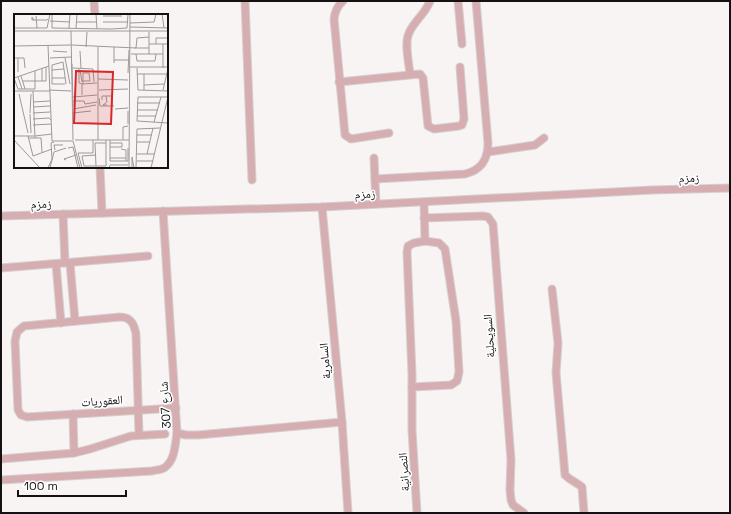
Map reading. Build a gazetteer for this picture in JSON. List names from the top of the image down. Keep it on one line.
{"streets":{"street":["زمزم","السويحلية","السامرية","العقوريات","شارع 307","النصرانية"]},"crossings":[["زمزم","السامرية"],["زمزم","شارع 307"],["السامرية","شارع 307"],["العقوريات","شارع 307"]],"scale_bar":"100 m"}
